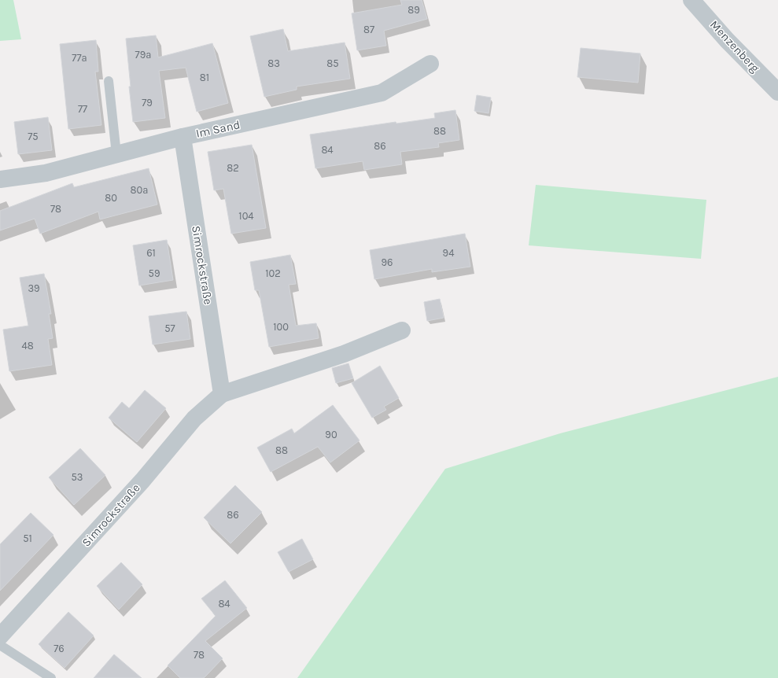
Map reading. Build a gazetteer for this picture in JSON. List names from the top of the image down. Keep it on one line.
{"streets":{"street":["Menzenberg","Im Sand","Simrockstraße"]},"crossings":[["Im Sand","Simrockstraße"]],"house_numbers":["89","87","79a","77a","83","85","81","79","77","88","75","86","84","82","80a","80","78","104","61","94","96","59","102","39","100","57","48","90","88","53","86","51","84","76","78"]}
